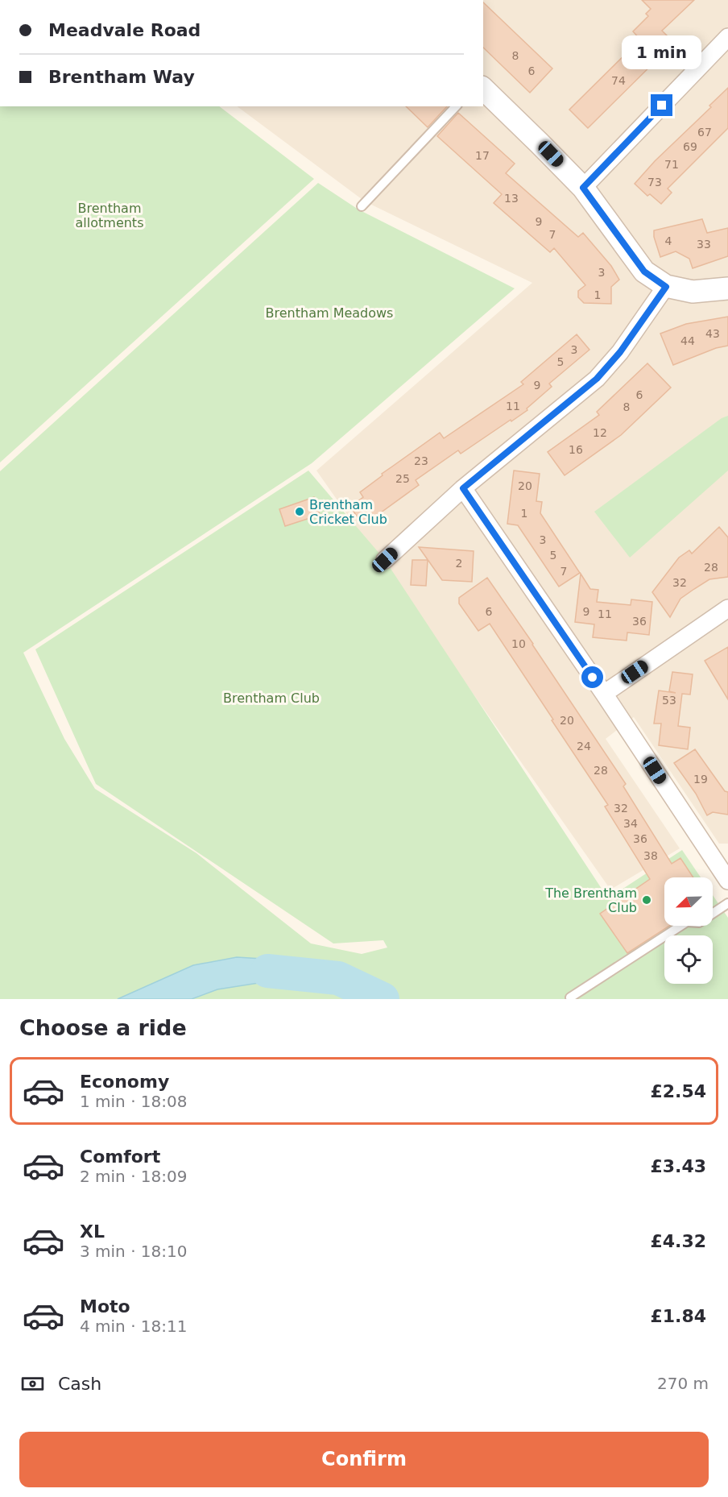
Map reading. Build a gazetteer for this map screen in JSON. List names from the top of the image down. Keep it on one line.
{"parks":["Brentham allotments","Brentham Meadows","Brentham Club"],"places":["Brentham Cricket Club","The Brentham Club"],"house_numbers":["8","6","74","67","69","17","71","73","13","9","7","4","33","3","1","43","44","3","5","9","6","11","8","12","16","23","25","20","1","3","5","2","28","7","32","6","9","11","36","10","53","20","24","28","19","32","34","36","38"],"north":"bottom left","page":{"banner":["Meadvale Road","Brentham Way"],"bubble":"1 min","heading":"Choose a ride","list":[{"name":"Economy","note":"1 min · 18:08","value":"£2.54"},{"name":"Comfort","note":"2 min · 18:09","value":"£3.43"},{"name":"XL","note":"3 min · 18:10","value":"£4.32"},{"name":"Moto","note":"4 min · 18:11","value":"£1.84"}],"pay":["Cash","270 m"],"buttons":"Confirm"}}
